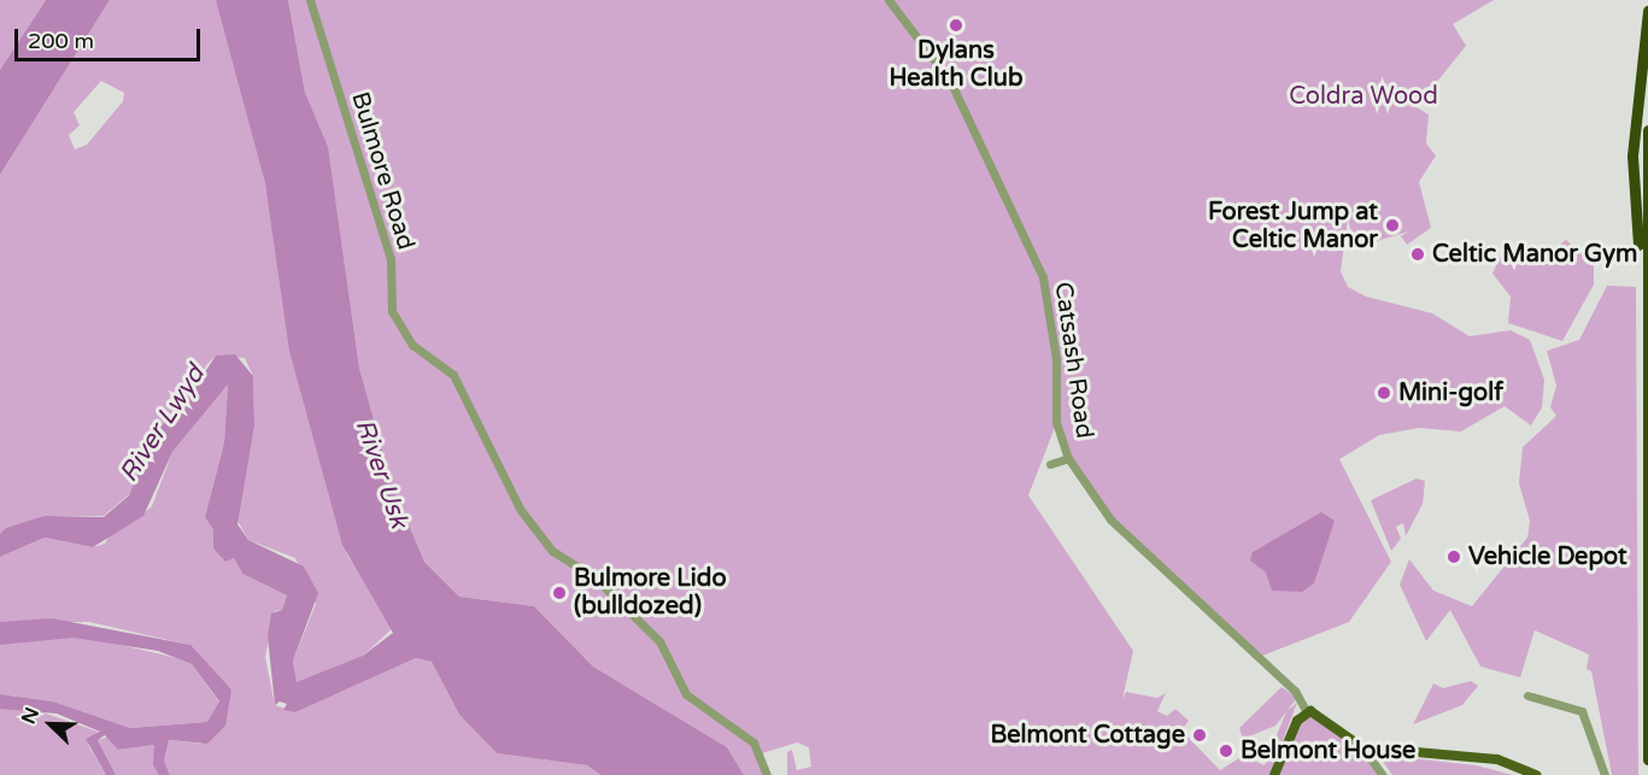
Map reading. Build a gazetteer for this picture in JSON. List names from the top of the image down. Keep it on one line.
{"streets":{"street":["Bulmore Road","Catsash Road"]},"water":["River Lwyd","River Usk"],"parks":["Coldra Wood"],"places":["Dylans Health Club","Forest Jump at Celtic Manor","Celtic Manor Gym","Mini-golf","Vehicle Depot","Bulmore Lido (bulldozed)","Belmont Cottage","Belmont House"],"scale_bar":"200 m","north":"top left"}
